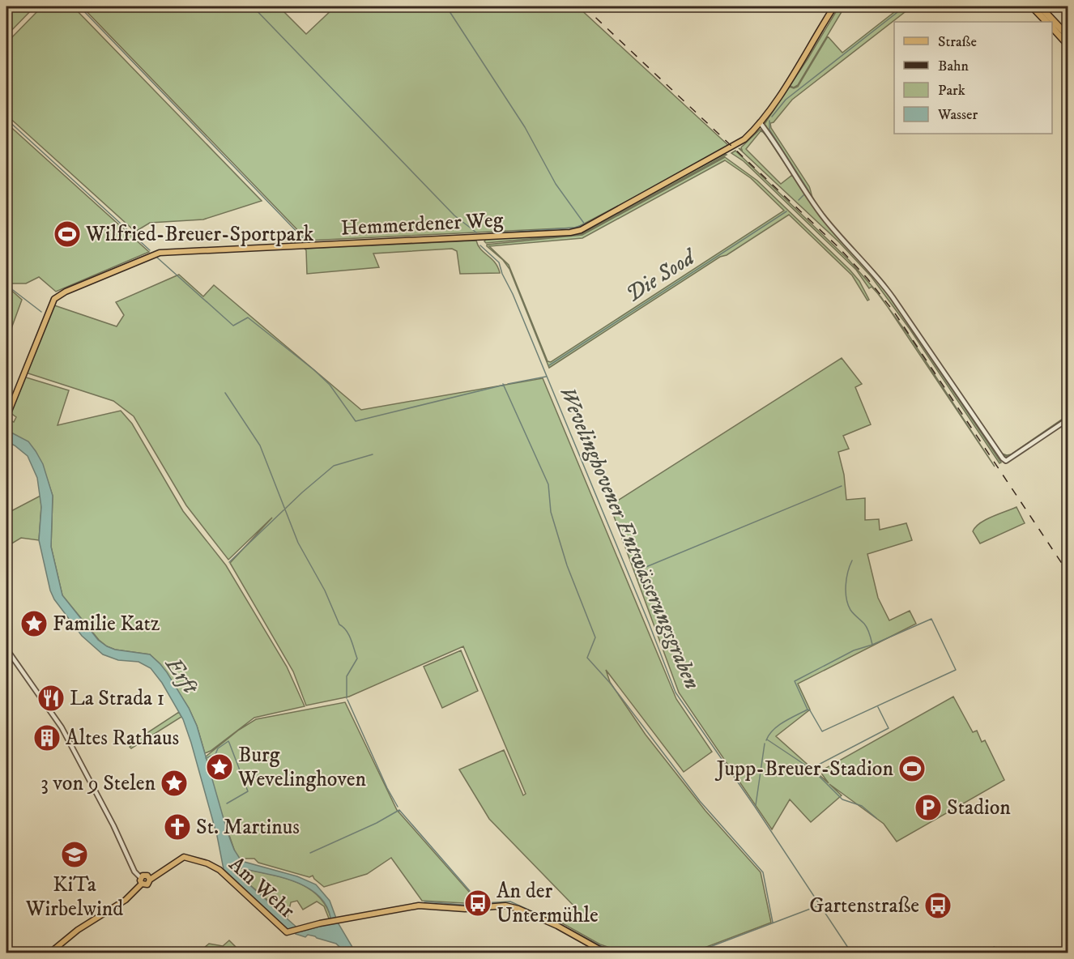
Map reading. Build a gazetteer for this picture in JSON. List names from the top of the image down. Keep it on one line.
{"streets":{"main road":["Hemmerdener Weg","Am Wehr"]},"water":["Die Sood","Wevelinghovener Entwässerungsgraben","Erft"],"places":{"sports":["Wilfried-Breuer-Sportpark","Jupp-Breuer-Stadion"],"place":["Familie Katz","Burg Wevelinghoven","3 von 9 Stelen"],"restaurant":["La Strada 1"],"building":["Altes Rathaus"],"parking":["Stadion"],"church":["St. Martinus"],"school or university":["KiTa Wirbelwind"],"bus stop":["An der Untermühle","Gartenstraße"]},"legend":["Straße","Bahn","Park","Wasser"]}
